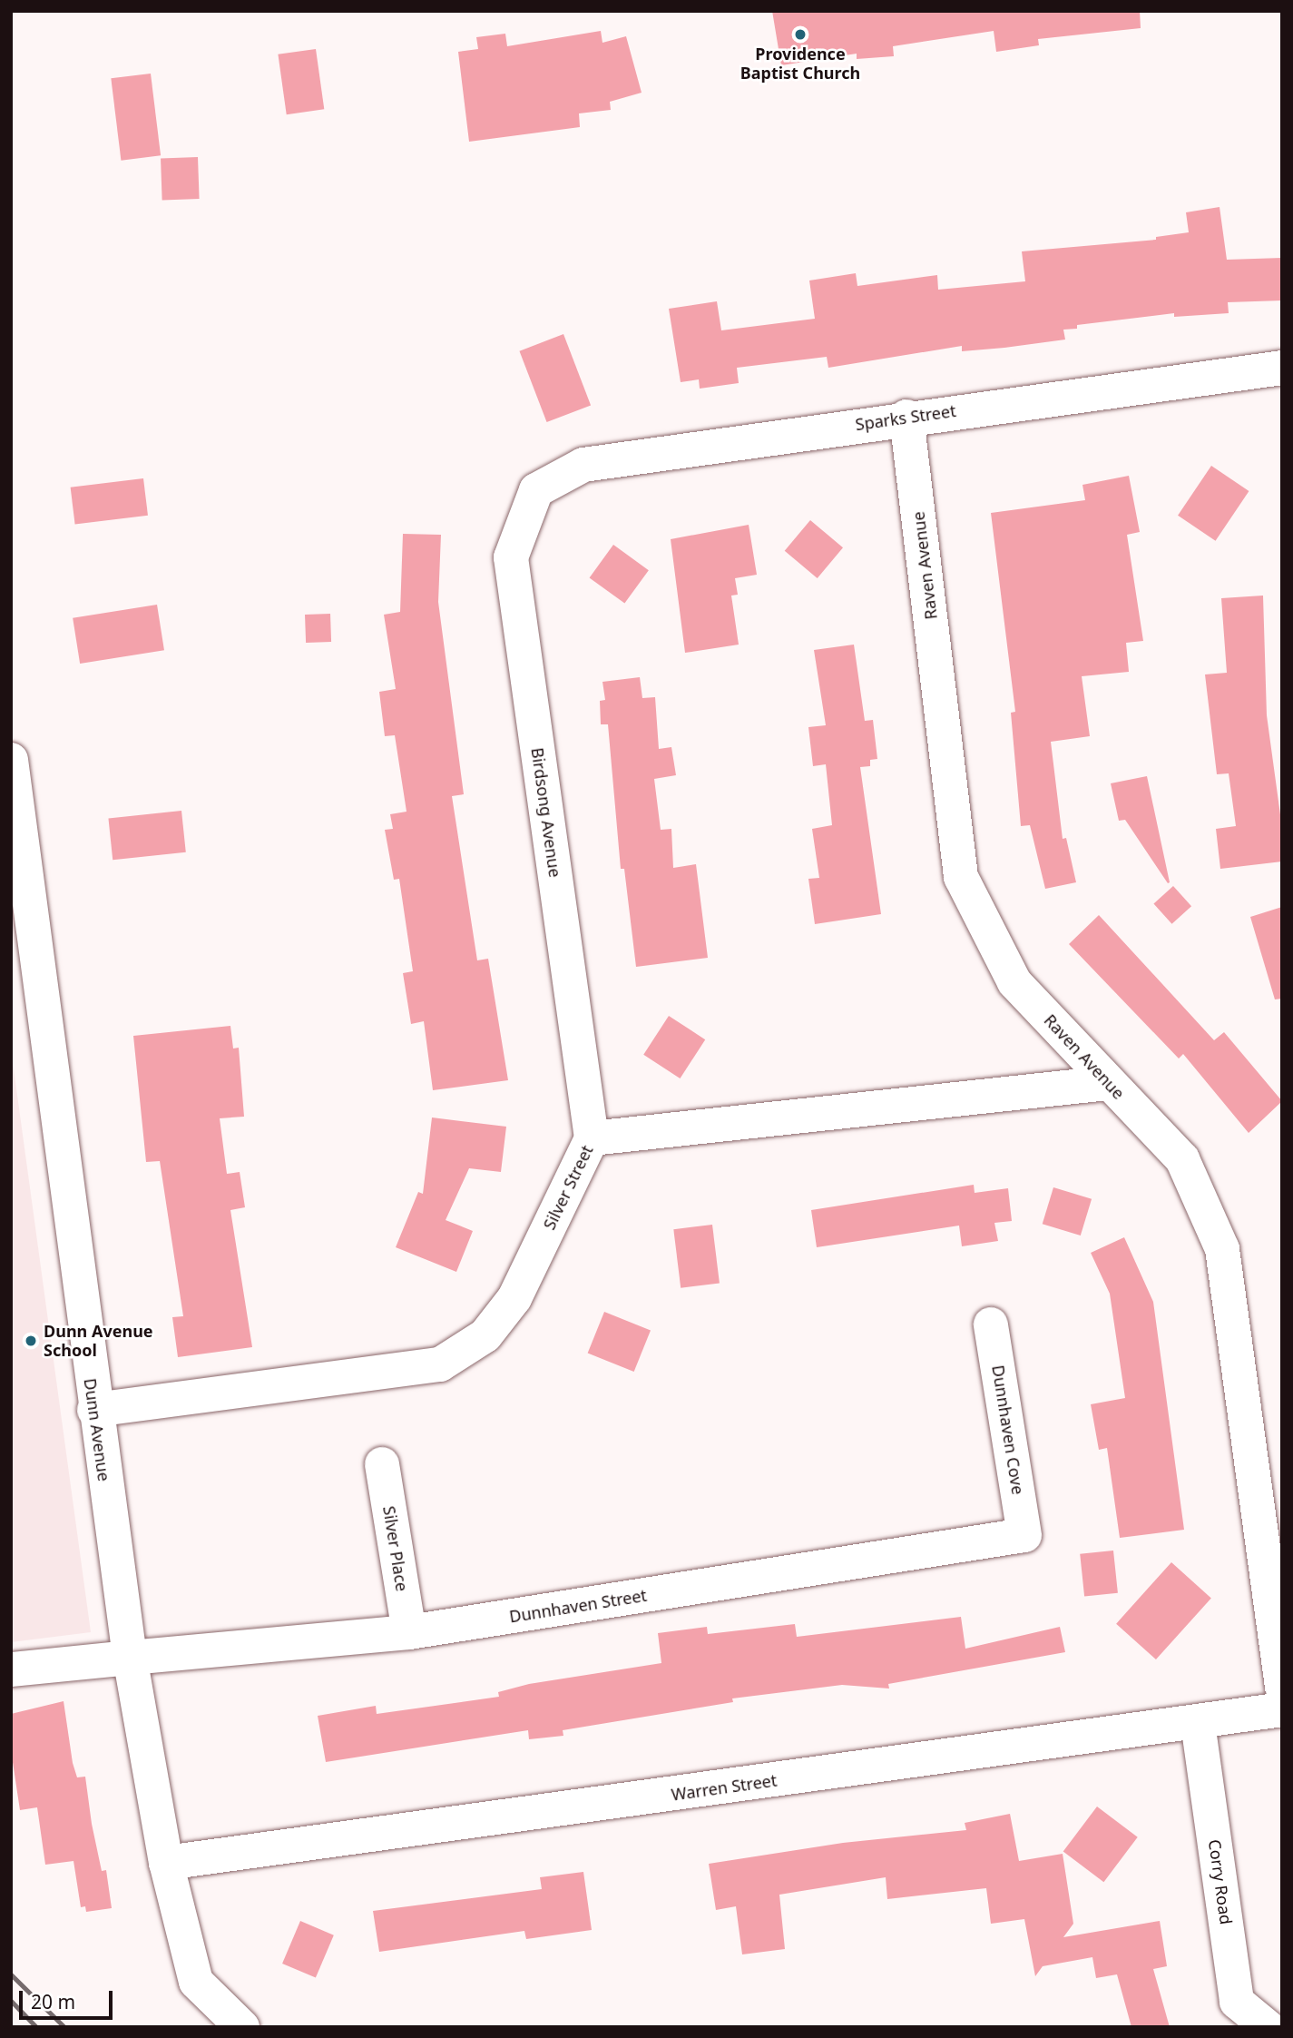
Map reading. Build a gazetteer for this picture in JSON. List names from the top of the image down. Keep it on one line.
{"streets":{"street":["Sparks Street","Raven Avenue","Birdsong Avenue","Silver Street","Dunn Avenue","Dunnhaven Cove","Silver Place","Dunnhaven Street","Warren Street","Corry Road"]},"crossings":[["Sparks Street","Raven Avenue"],["Sparks Street","Birdsong Avenue"],["Raven Avenue","Silver Street"],["Birdsong Avenue","Silver Street"],["Silver Street","Dunn Avenue"],["Dunn Avenue","Dunnhaven Street"],["Dunn Avenue","Warren Street"],["Dunnhaven Cove","Dunnhaven Street"],["Silver Place","Dunnhaven Street"],["Warren Street","Corry Road"]],"places":["Providence Baptist Church","Dunn Avenue School"],"scale_bar":"20 m"}
